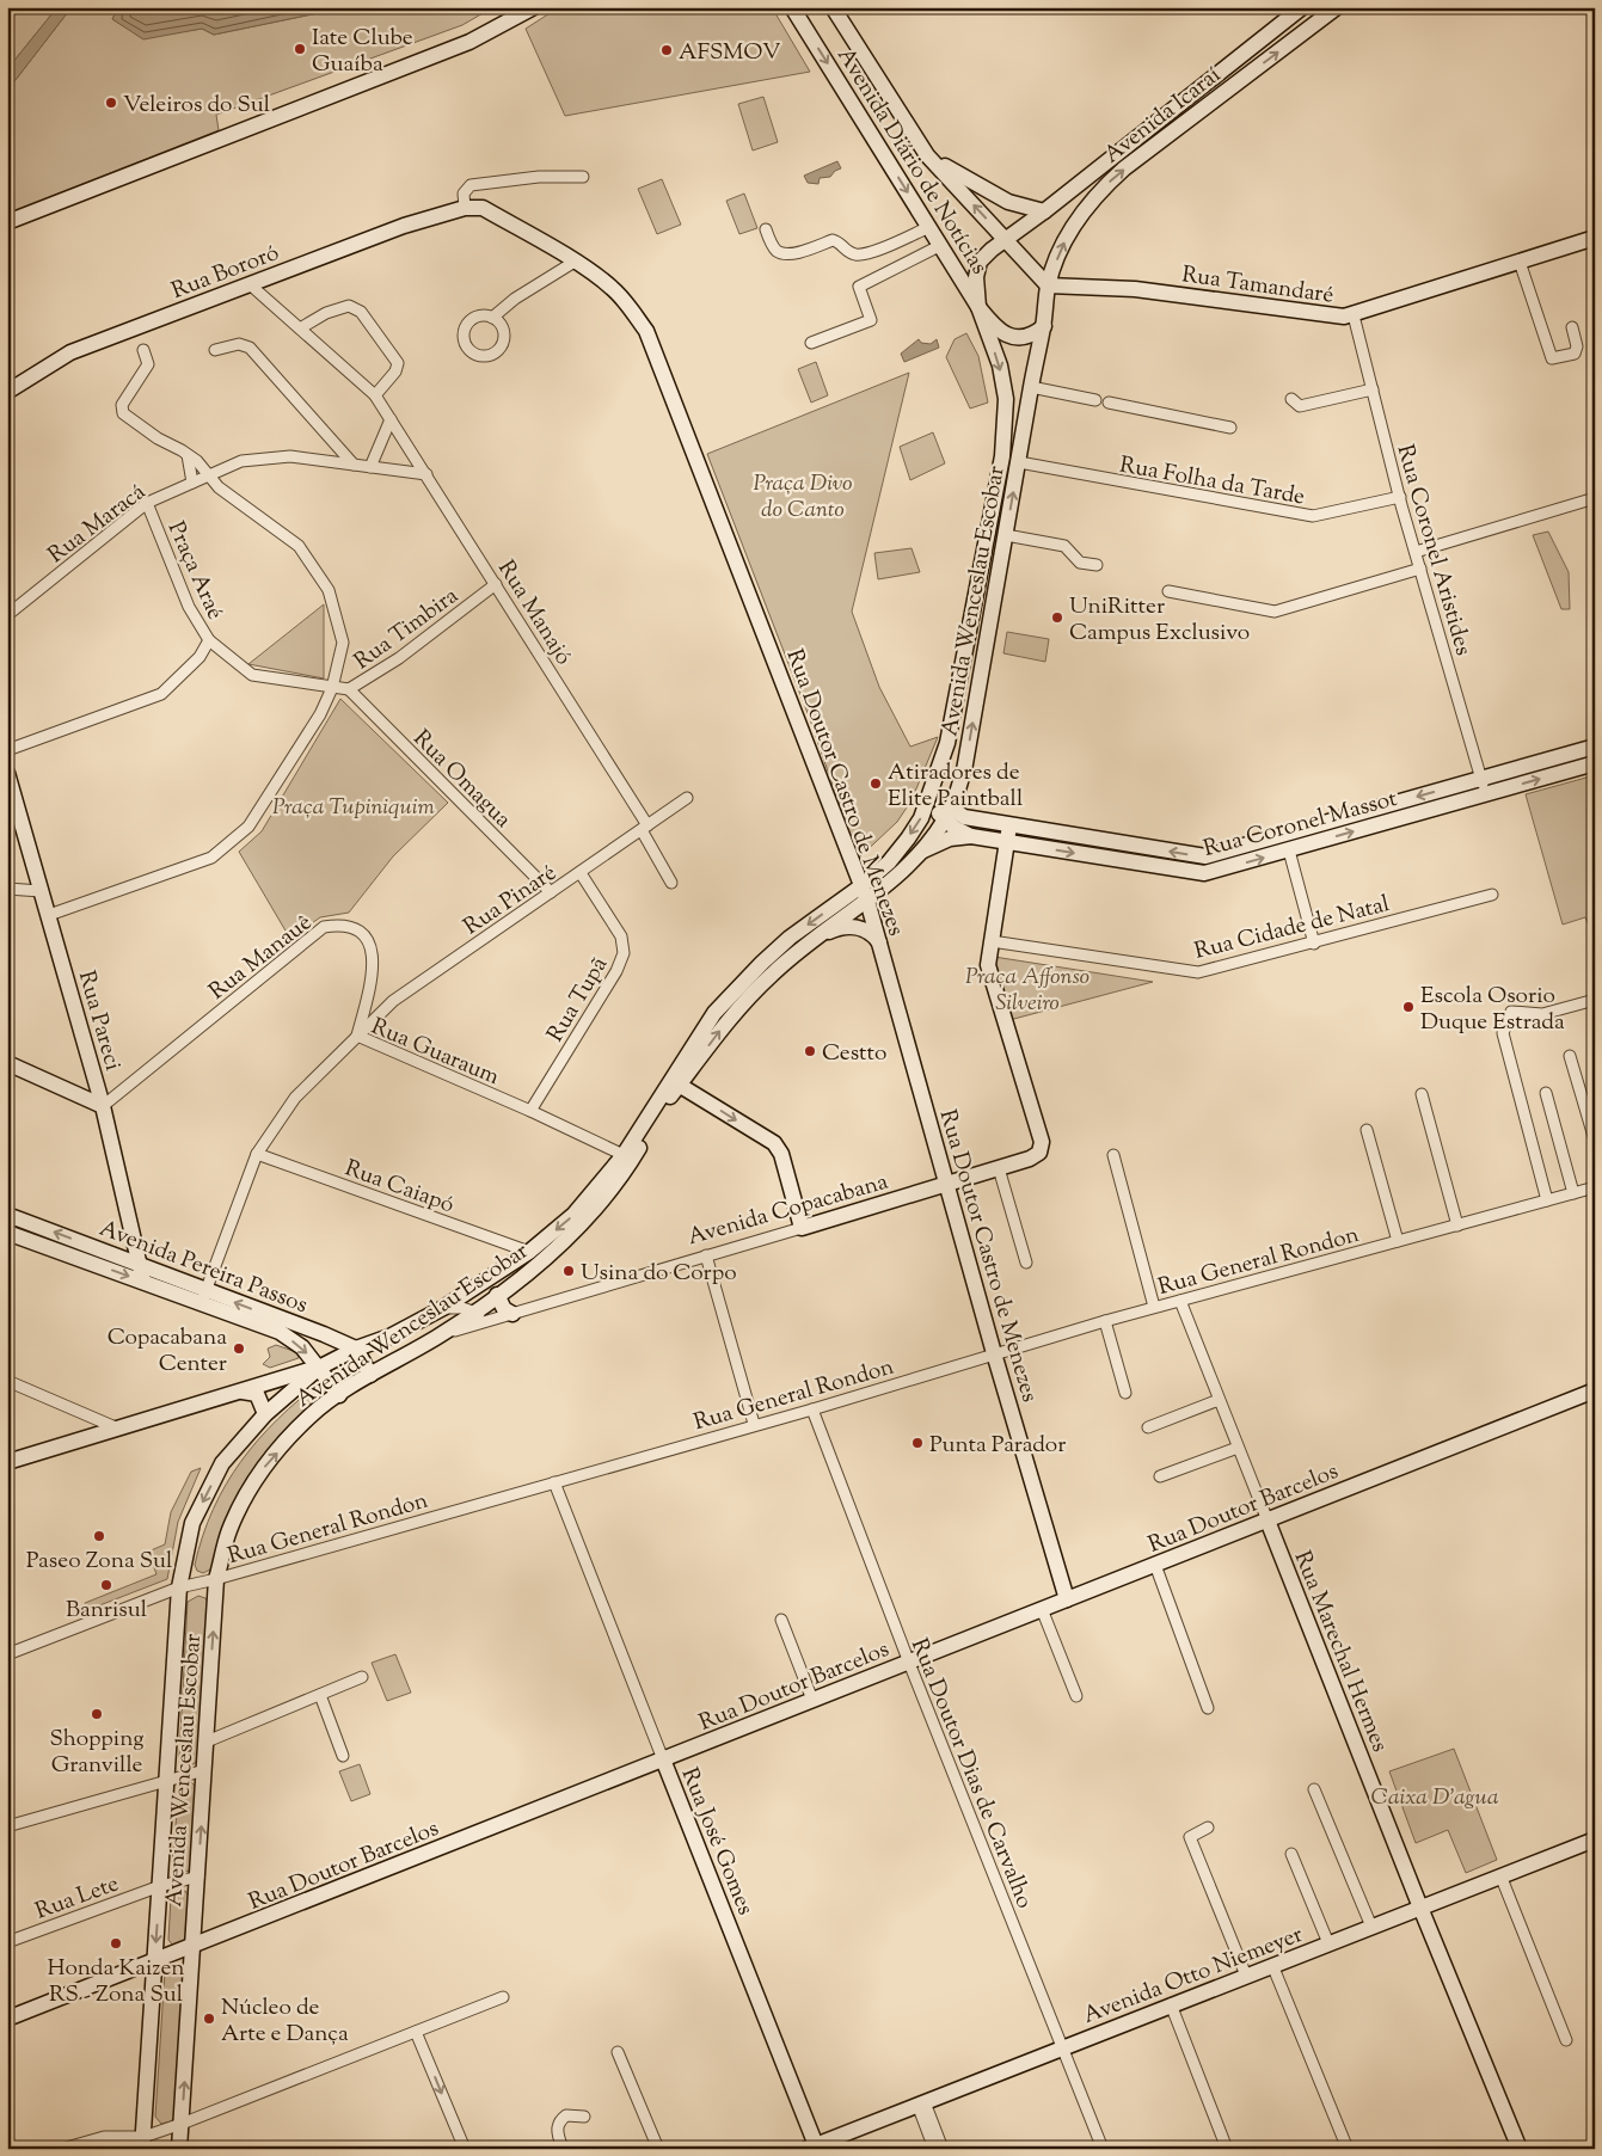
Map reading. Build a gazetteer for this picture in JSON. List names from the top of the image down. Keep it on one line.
{"streets":{"street":["Avenida Icaraí","Avenida Diário de Notícias","Rua Bororó","Rua Tamandaré","Rua Folha da Tarde","Rua Maracá","Rua Coronel Aristides","Praça Araé","Avenida Wenceslau Escobar","Rua Manajó","Rua Timbira","Rua Omagua","Rua Doutor Castro de Menezes","Rua Coronel Massot","Rua Pinaré","Rua Cidade de Natal","Rua Manauê","Rua Tupã","Rua Pareci","Rua Guaraum","Rua Caiapó","Avenida Copacabana","Rua General Rondon","Avenida Pereira Passos","Rua Doutor Barcelos","Rua Marechal Hermes","Rua Doutor Dias de Carvalho","Rua José Gomes","Rua Lete","Avenida Otto Niemeyer"]},"crossings":[["Avenida Icaraí","Avenida Diário de Notícias"],["Avenida Icaraí","Rua Tamandaré"],["Avenida Icaraí","Avenida Wenceslau Escobar"],["Avenida Diário de Notícias","Rua Tamandaré"],["Avenida Diário de Notícias","Avenida Wenceslau Escobar"],["Rua Bororó","Rua Manajó"],["Rua Bororó","Rua Doutor Castro de Menezes"],["Rua Tamandaré","Rua Coronel Aristides"],["Rua Tamandaré","Avenida Wenceslau Escobar"],["Rua Folha da Tarde","Rua Coronel Aristides"],["Rua Folha da Tarde","Avenida Wenceslau Escobar"],["Rua Maracá","Praça Araé"],["Rua Maracá","Rua Manajó"],["Rua Coronel Aristides","Rua Coronel Massot"],["Praça Araé","Rua Timbira"],["Avenida Wenceslau Escobar","Rua Doutor Castro de Menezes"],["Avenida Wenceslau Escobar","Rua Coronel Massot"],["Avenida Wenceslau Escobar","Rua Guaraum"],["Avenida Wenceslau Escobar","Rua Caiapó"],["Avenida Wenceslau Escobar","Avenida Copacabana"],["Avenida Wenceslau Escobar","Rua General Rondon"],["Avenida Wenceslau Escobar","Avenida Pereira Passos"],["Avenida Wenceslau Escobar","Rua Doutor Barcelos"],["Avenida Wenceslau Escobar","Rua Lete"],["Rua Manajó","Rua Timbira"],["Rua Manajó","Rua Pinaré"],["Rua Timbira","Rua Omagua"],["Rua Omagua","Rua Pinaré"],["Rua Doutor Castro de Menezes","Avenida Copacabana"],["Rua Doutor Castro de Menezes","Rua General Rondon"],["Rua Doutor Castro de Menezes","Rua Doutor Barcelos"],["Rua Pinaré","Rua Manauê"],["Rua Pinaré","Rua Tupã"],["Rua Pinaré","Rua Guaraum"],["Rua Cidade de Natal","Avenida Copacabana"],["Rua Manauê","Rua Pareci"],["Rua Manauê","Rua Guaraum"],["Rua Tupã","Rua Guaraum"],["Rua Pareci","Avenida Pereira Passos"],["Rua Guaraum","Rua Caiapó"],["Rua Guaraum","Avenida Pereira Passos"],["Rua General Rondon","Rua Marechal Hermes"],["Rua General Rondon","Rua Doutor Dias de Carvalho"],["Rua General Rondon","Rua José Gomes"],["Rua Doutor Barcelos","Rua Marechal Hermes"],["Rua Doutor Barcelos","Rua Doutor Dias de Carvalho"],["Rua Doutor Barcelos","Rua José Gomes"],["Rua Marechal Hermes","Avenida Otto Niemeyer"],["Rua Doutor Dias de Carvalho","Avenida Otto Niemeyer"],["Rua José Gomes","Avenida Otto Niemeyer"]],"parks":["Praça Divo do Canto","Praça Tupiniquim","Praça Affonso Silveiro","Caixa D'agua"],"places":["Iate Clube Guaíba","AFSMOV","Veleiros do Sul","UniRitter Campus Exclusivo","Atiradores de Elite Paintball","Escola Osorio Duque Estrada","Cestto","Usina do Corpo","Copacabana Center","Punta Parador","Paseo Zona Sul","Banrisul","Shopping Granville","Honda Kaizen RS - Zona Sul","Núcleo de Arte e Dança"]}
